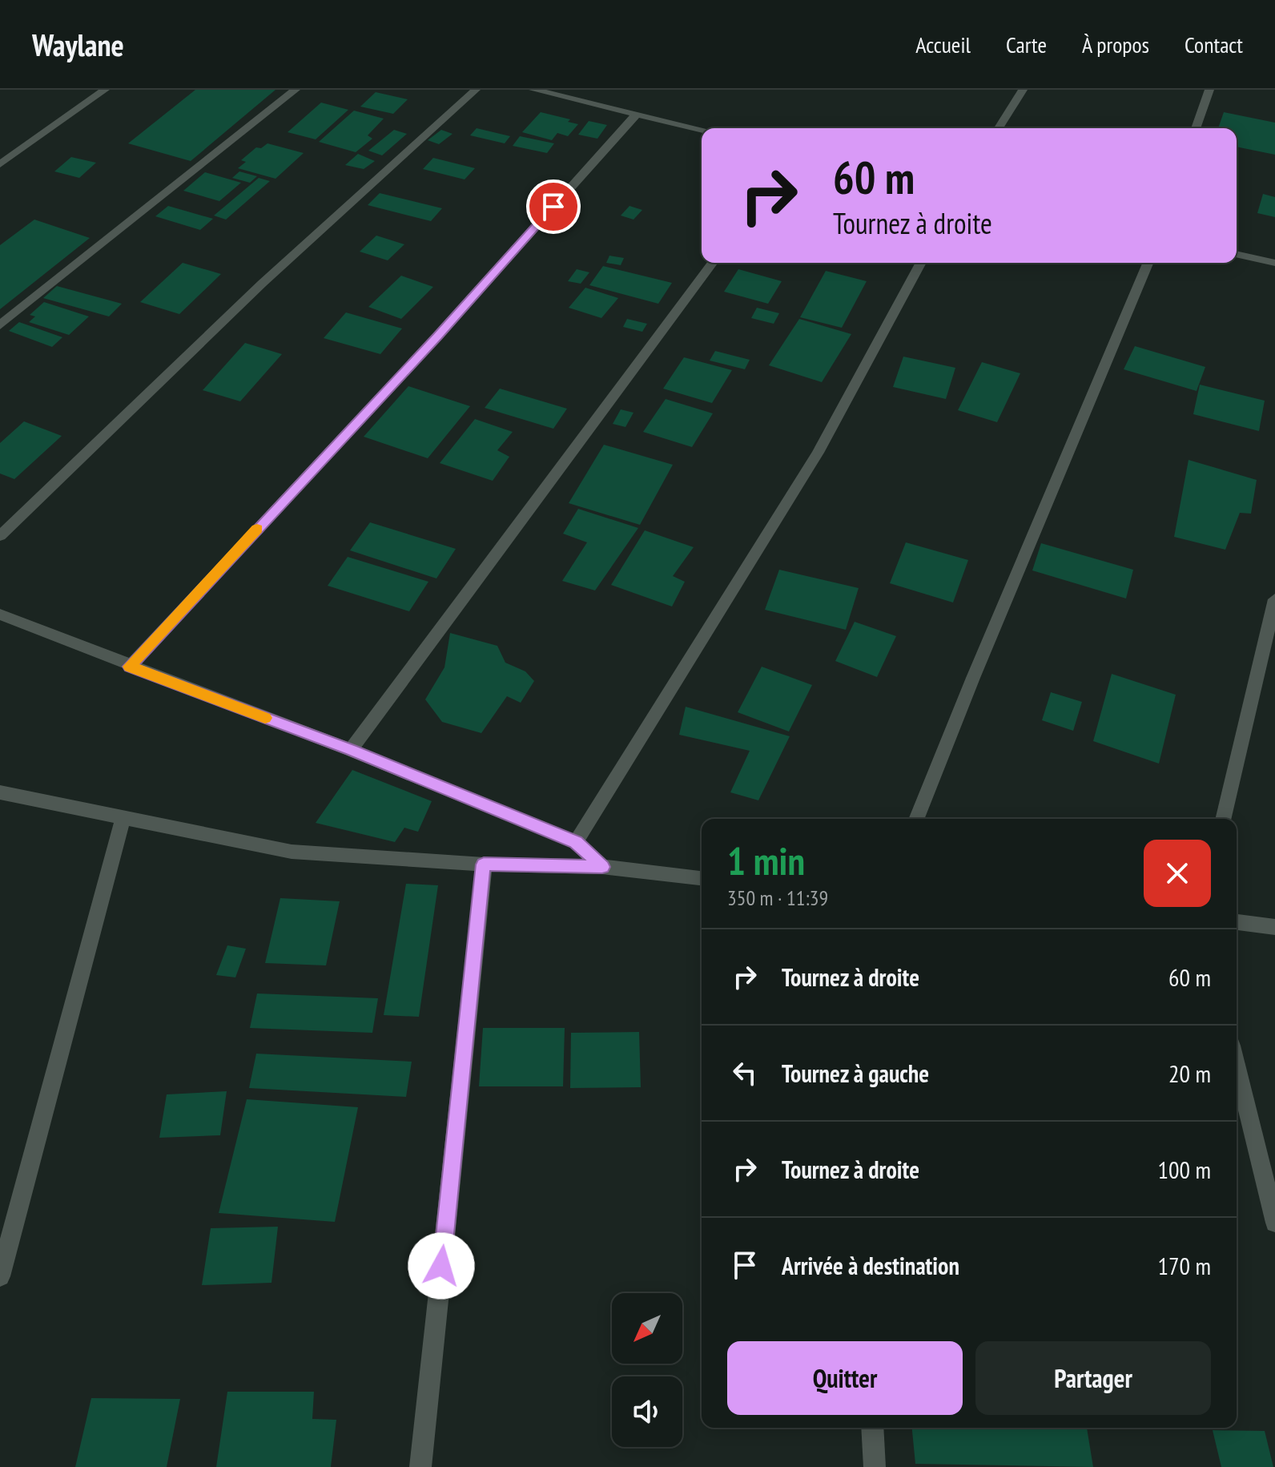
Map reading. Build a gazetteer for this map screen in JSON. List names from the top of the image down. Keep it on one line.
{"north":"bottom left","page":{"header":"Waylane","nav":["Accueil","Carte","À propos","Contact"],"turn":["60 m","Tournez à droite"],"heading":["1 min","350 m · 11:39"],"list":[{"name":"Tournez à droite","value":"60 m"},{"name":"Tournez à gauche","value":"20 m"},{"name":"Tournez à droite","value":"100 m"},{"name":"Arrivée à destination","value":"170 m"}],"buttons":["Quitter","Partager"]}}
